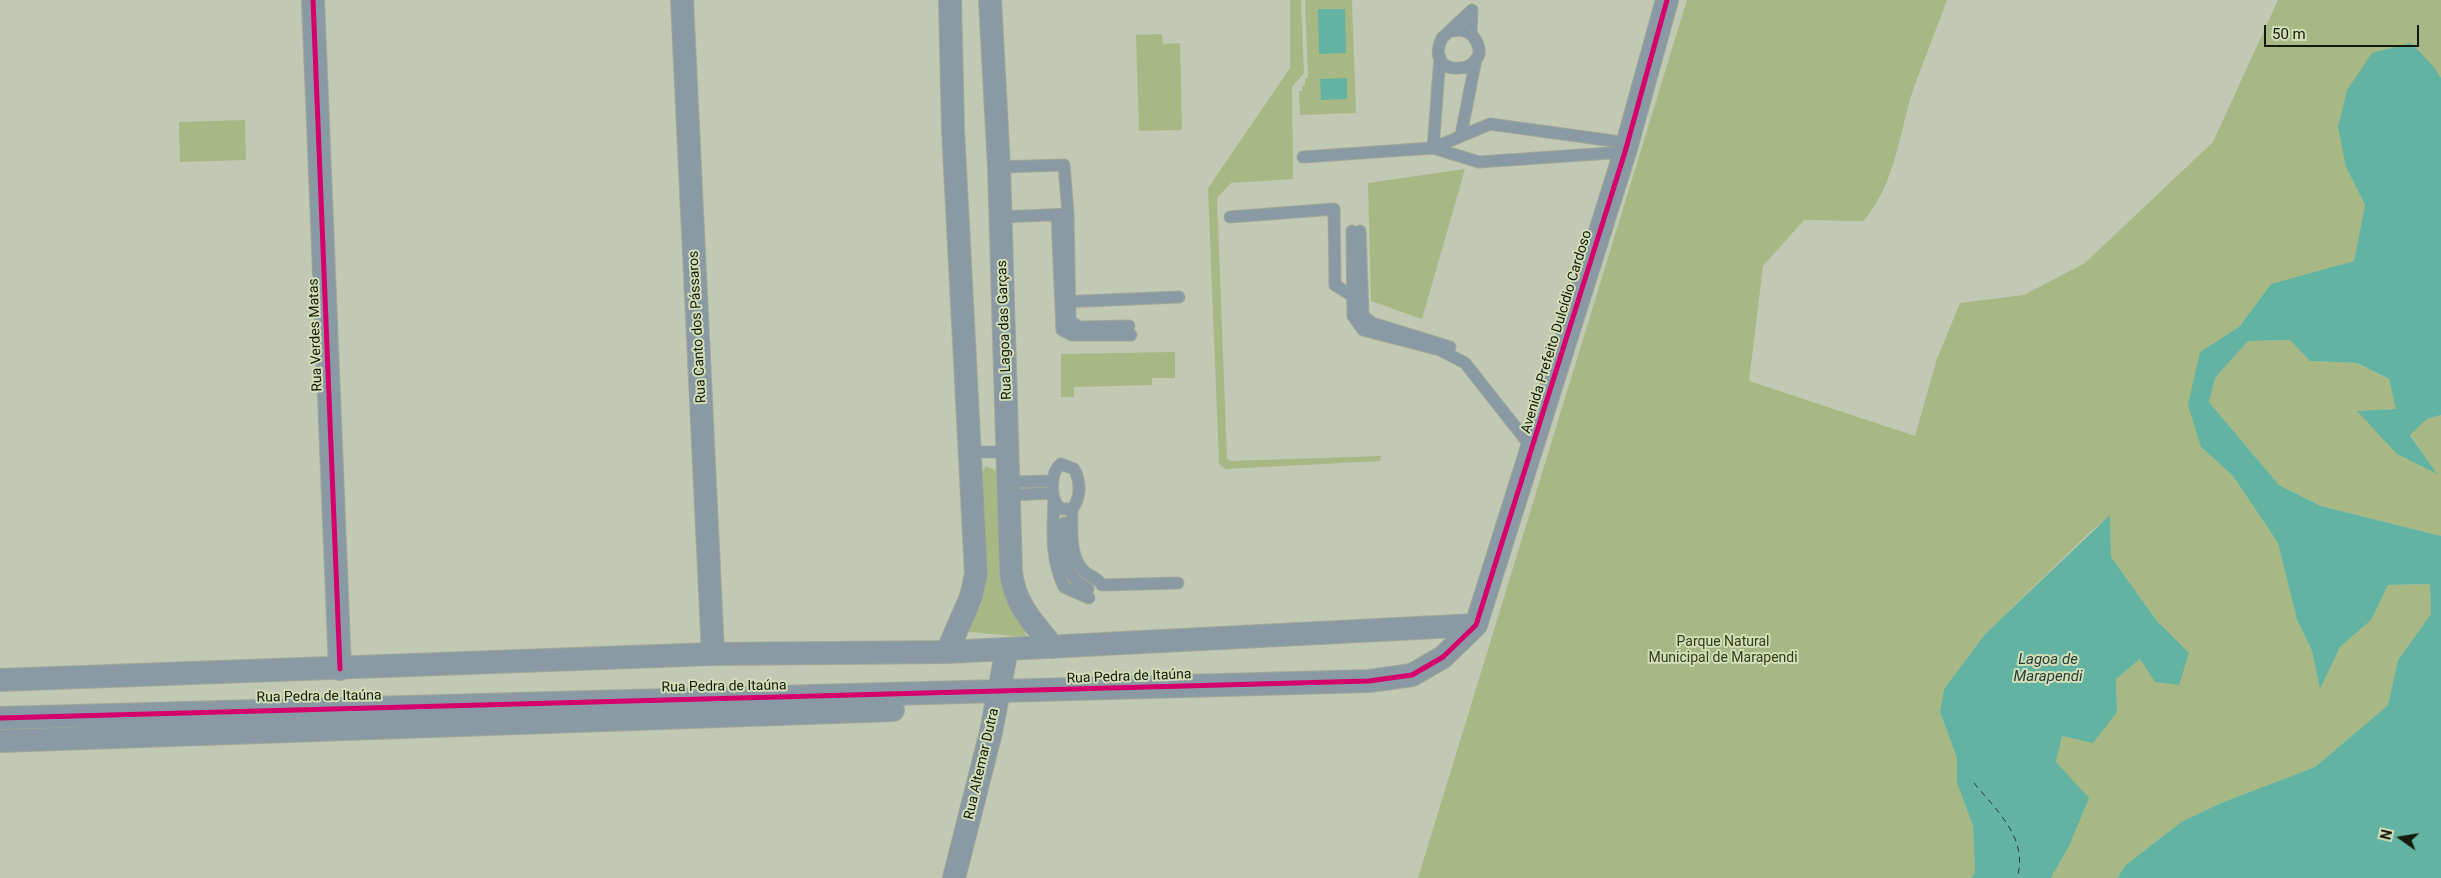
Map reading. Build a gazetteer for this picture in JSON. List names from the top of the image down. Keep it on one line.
{"streets":{"street":["Rua Canto dos Pássaros","Rua Lagoa das Garças","Avenida Prefeito Dulcídio Cardoso","Rua Verdes Matas","Rua Pedra de Itaúna","Rua Altemar Dutra"]},"crossings":[["Rua Canto dos Pássaros","Rua Pedra de Itaúna"],["Rua Lagoa das Garças","Rua Pedra de Itaúna"],["Avenida Prefeito Dulcídio Cardoso","Rua Pedra de Itaúna"],["Rua Verdes Matas","Rua Pedra de Itaúna"],["Rua Pedra de Itaúna","Rua Altemar Dutra"]],"water":["Lagoa de Marapendi"],"parks":["Parque Natural Municipal de Marapendi"],"scale_bar":"50 m","north":"left"}
